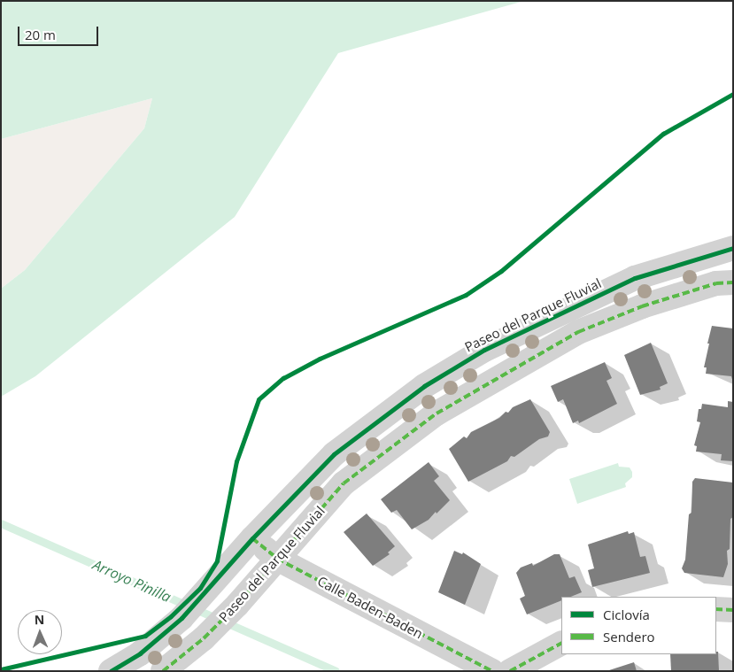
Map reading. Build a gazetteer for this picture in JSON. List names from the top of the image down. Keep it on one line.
{"streets":{"street":["Paseo del Parque Fluvial","Calle Baden-Baden"]},"crossings":[["Paseo del Parque Fluvial","Calle Baden-Baden"]],"water":["Arroyo Pinilla"],"legend":["Ciclovía","Sendero"],"scale_bar":"20 m","north":"top"}
